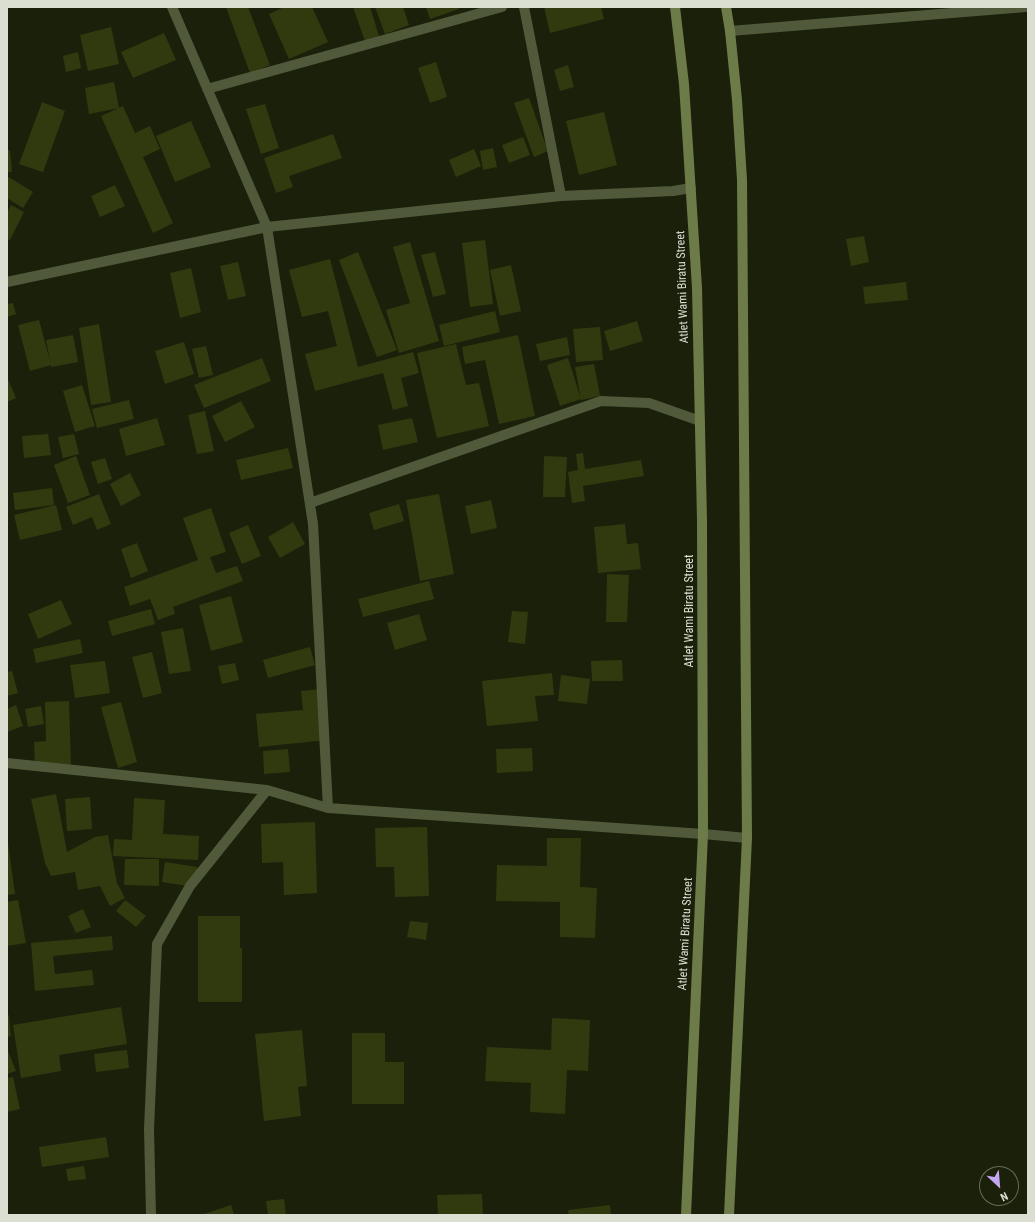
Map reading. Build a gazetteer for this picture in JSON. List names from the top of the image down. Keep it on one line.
{"streets":{"main road":["Atlet Wami Biratu Street"]},"north":"bottom right"}
